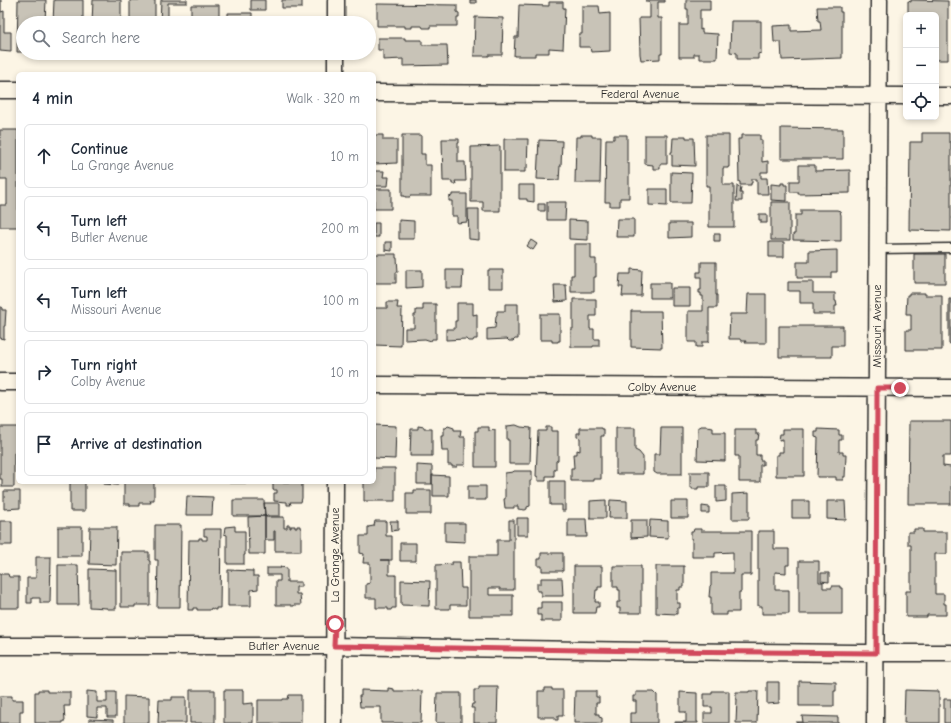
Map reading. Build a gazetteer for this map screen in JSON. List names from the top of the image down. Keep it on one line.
{"streets":{"street":["Federal Avenue","Missouri Avenue","Colby Avenue","La Grange Avenue","Butler Avenue"]},"crossings":[["Federal Avenue","Missouri Avenue"],["Missouri Avenue","Colby Avenue"],["Missouri Avenue","Butler Avenue"],["La Grange Avenue","Butler Avenue"]],"page":{"map_buttons":["+","−"],"search":"Search here","heading":["4 min","Walk · 320 m"],"list":[["Continue","La Grange Avenue","10 m"],["Turn left","Butler Avenue","200 m"],["Turn left","Missouri Avenue","100 m"],["Turn right","Colby Avenue","10 m"],"Arrive at destination"]}}
